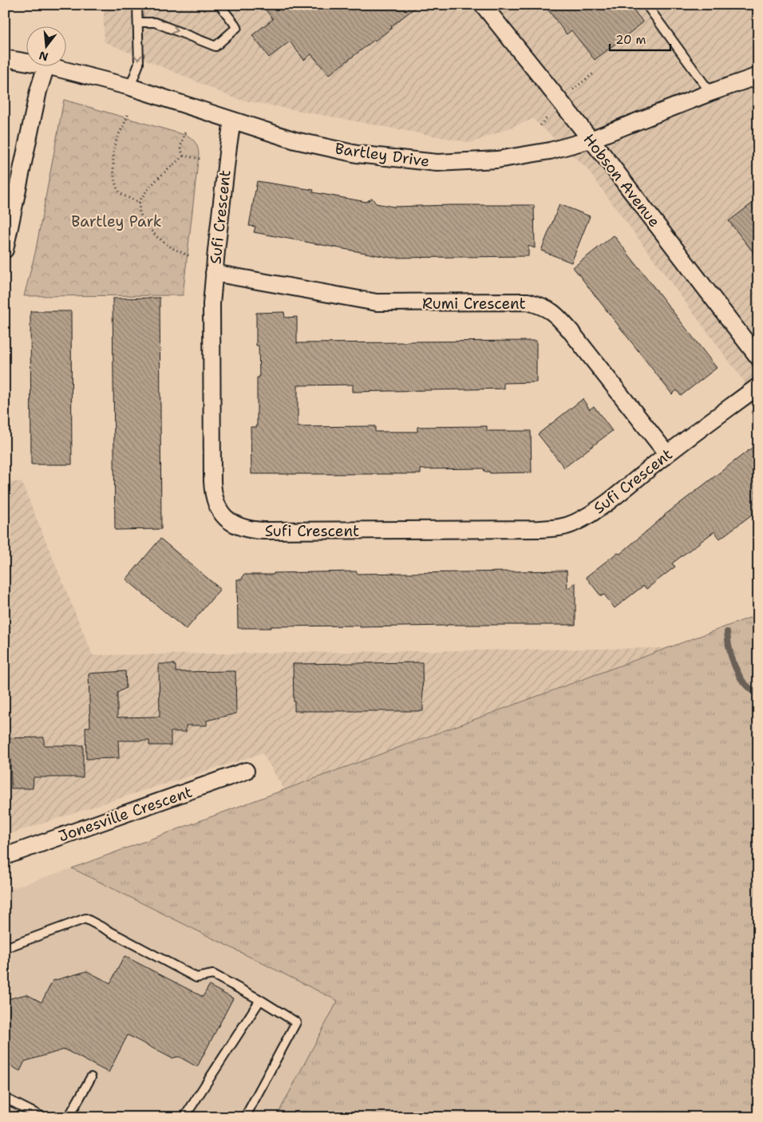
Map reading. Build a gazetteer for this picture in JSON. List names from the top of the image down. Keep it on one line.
{"streets":{"street":["Bartley Drive","Hobson Avenue","Sufi Crescent","Rumi Crescent","Jonesville Crescent"]},"crossings":[["Bartley Drive","Hobson Avenue"],["Bartley Drive","Sufi Crescent"],["Sufi Crescent","Rumi Crescent"]],"parks":["Bartley Park"],"scale_bar":"20 m","north":"bottom"}
